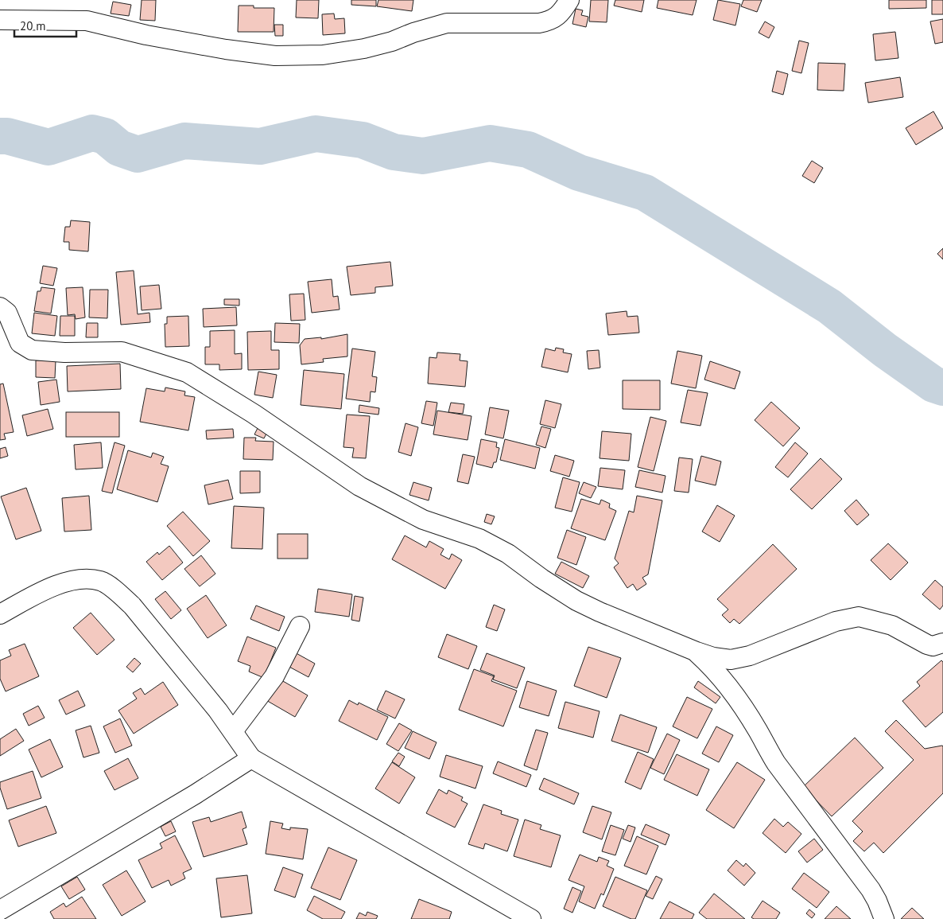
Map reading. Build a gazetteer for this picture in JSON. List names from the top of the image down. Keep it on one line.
{"scale_bar":"20 m"}
